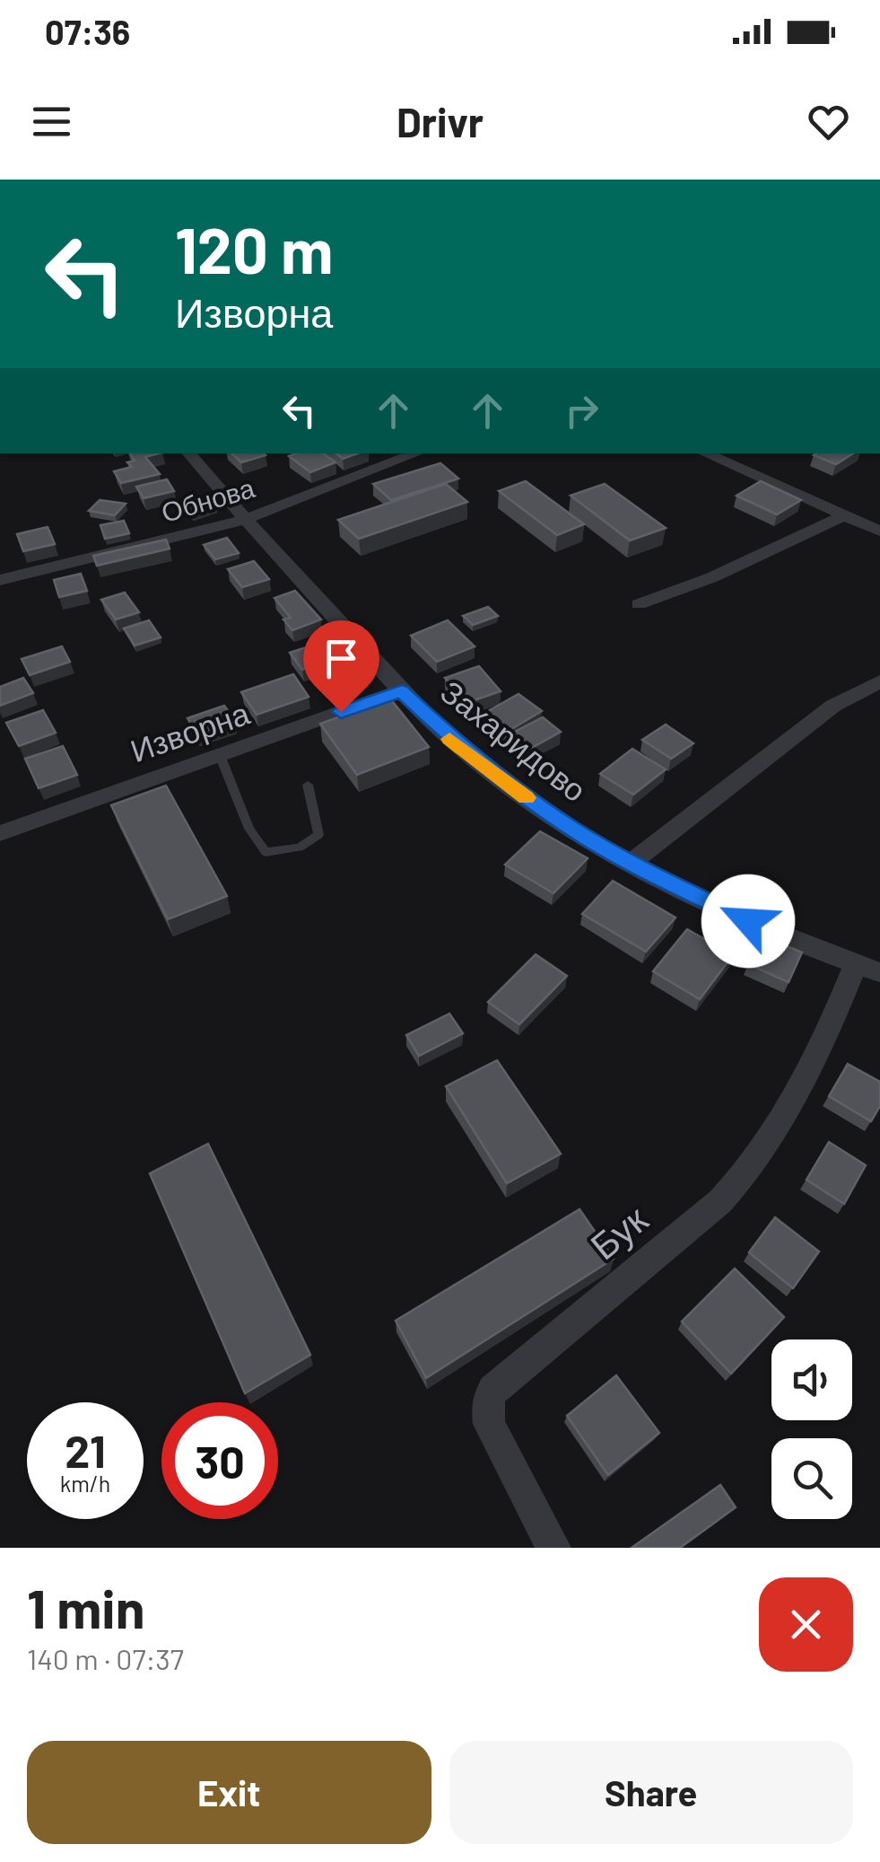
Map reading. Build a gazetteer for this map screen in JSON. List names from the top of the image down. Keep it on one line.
{"streets":{"street":["Обнова","Изворна","Захаридово","Бук"]},"crossings":[["Обнова","Захаридово"],["Изворна","Захаридово"],["Захаридово","Бук"]],"page":{"status":"07:36","header":"Drivr","turn":["120 m","Изворна"],"speed":"21 km/h","limit":"30","heading":["1 min","140 m · 07:37"],"buttons":["Exit","Share"]}}
